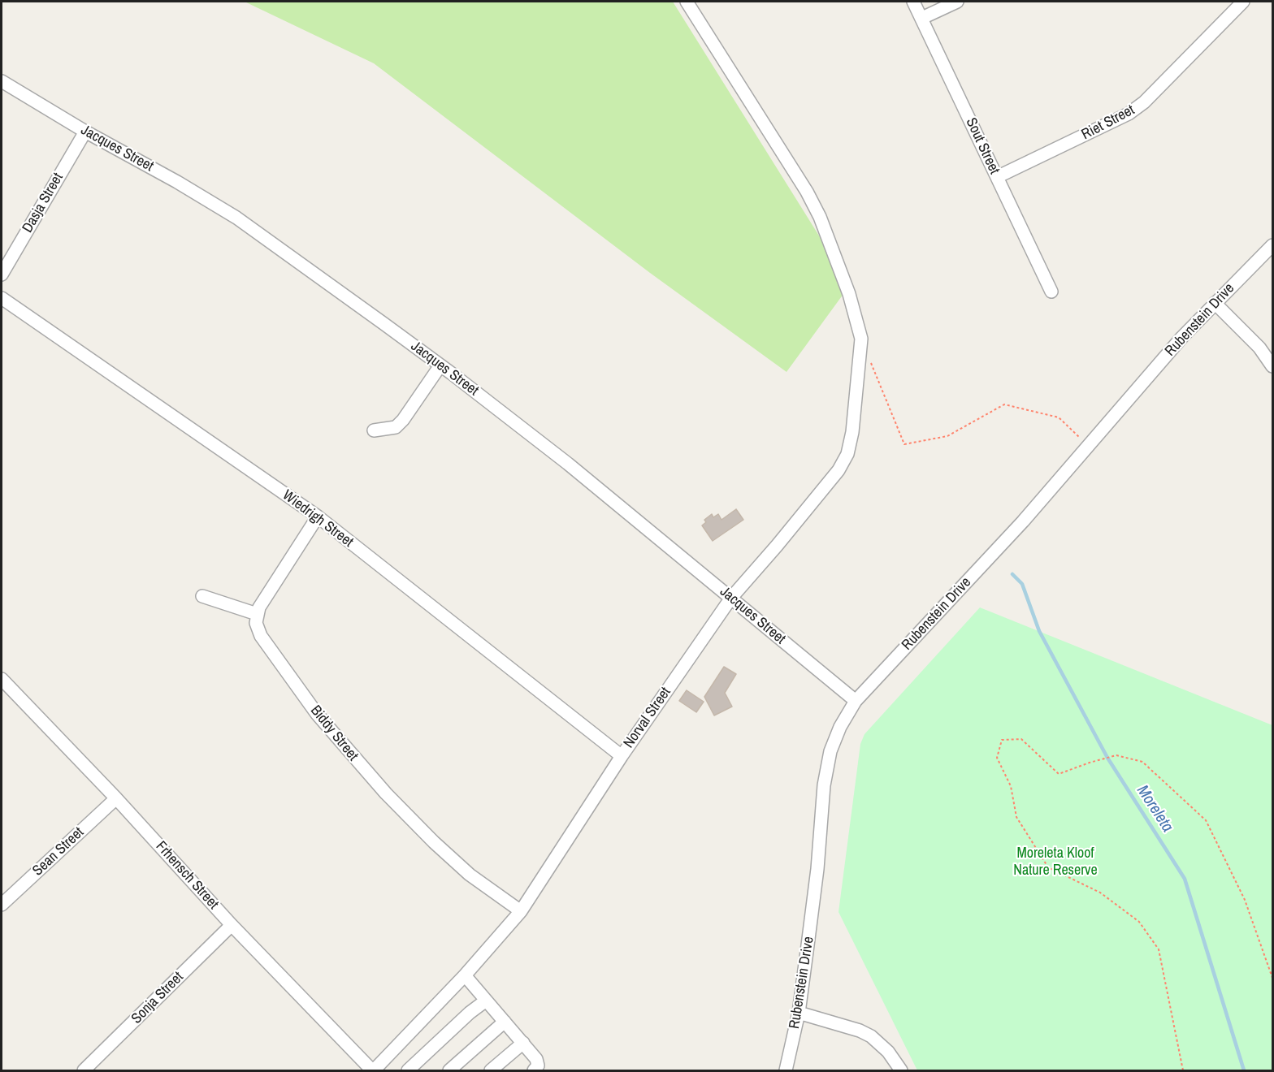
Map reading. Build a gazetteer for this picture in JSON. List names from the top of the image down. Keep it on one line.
{"streets":{"street":["Riet Street","Sout Street","Jacques Street","Dasja Street","Rubenstein Drive","Wiedrigh Street","Norval Street","Biddy Street","Sean Street","Frhensch Street","Sonja Street"]},"crossings":[["Riet Street","Sout Street"],["Jacques Street","Dasja Street"],["Jacques Street","Rubenstein Drive"],["Jacques Street","Norval Street"],["Wiedrigh Street","Norval Street"],["Norval Street","Biddy Street"],["Norval Street","Frhensch Street"],["Sean Street","Frhensch Street"],["Frhensch Street","Sonja Street"]],"water":["Moreleta"],"parks":["Moreleta Kloof Nature Reserve"]}
